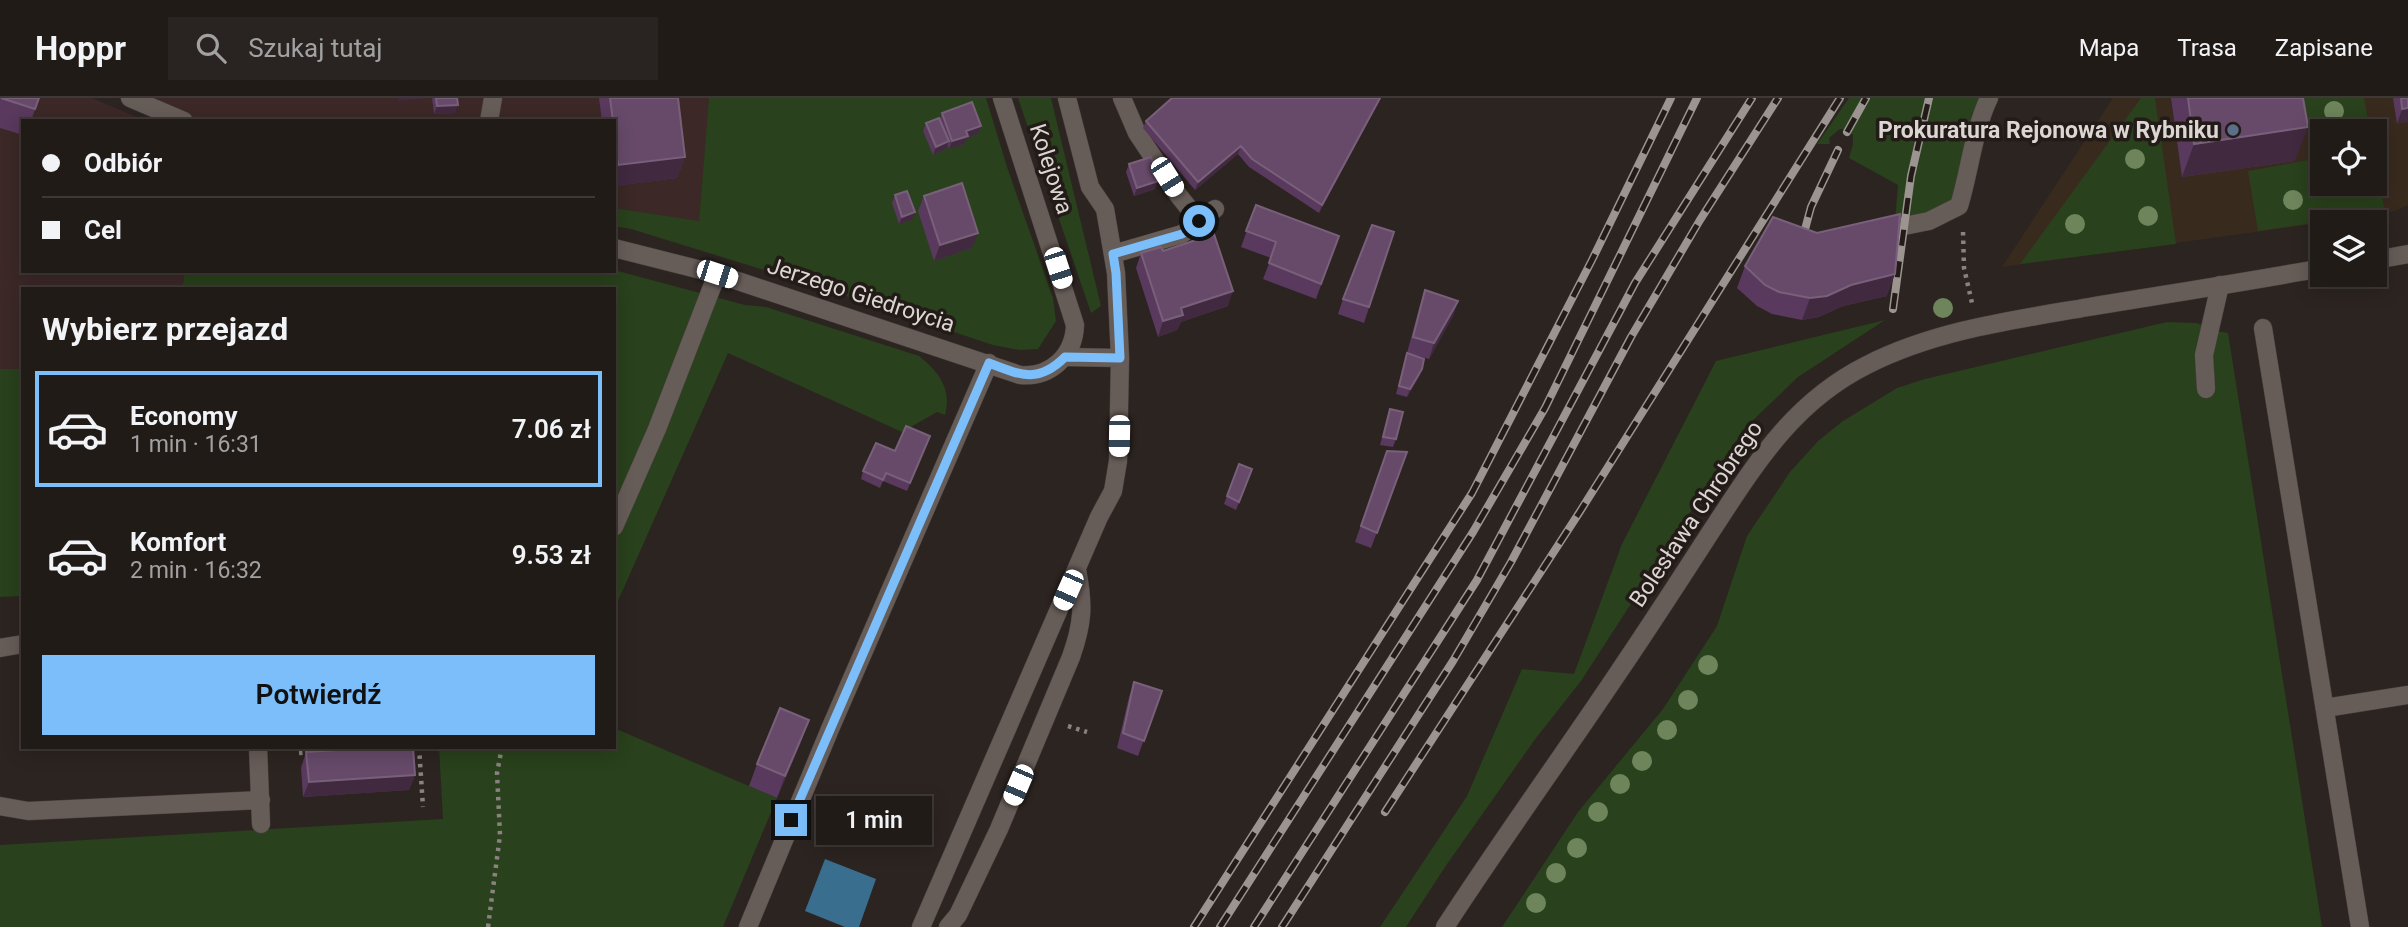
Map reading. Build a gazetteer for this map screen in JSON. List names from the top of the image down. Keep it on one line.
{"streets":{"street":["Kolejowa","Jerzego Giedroycia","Bolesława Chrobrego"]},"crossings":[["Kolejowa","Jerzego Giedroycia"]],"places":["Prokuratura Rejonowa w Rybniku"],"page":{"header":"Hoppr","search":"Szukaj tutaj","nav":["Mapa","Trasa","Zapisane"],"banner":["Odbiór","Cel"],"heading":"Wybierz przejazd","list":[{"name":"Economy","note":"1 min · 16:31","value":"7.06 zł"},{"name":"Komfort","note":"2 min · 16:32","value":"9.53 zł"}],"buttons":"Potwierdź","bubble":"1 min"}}
